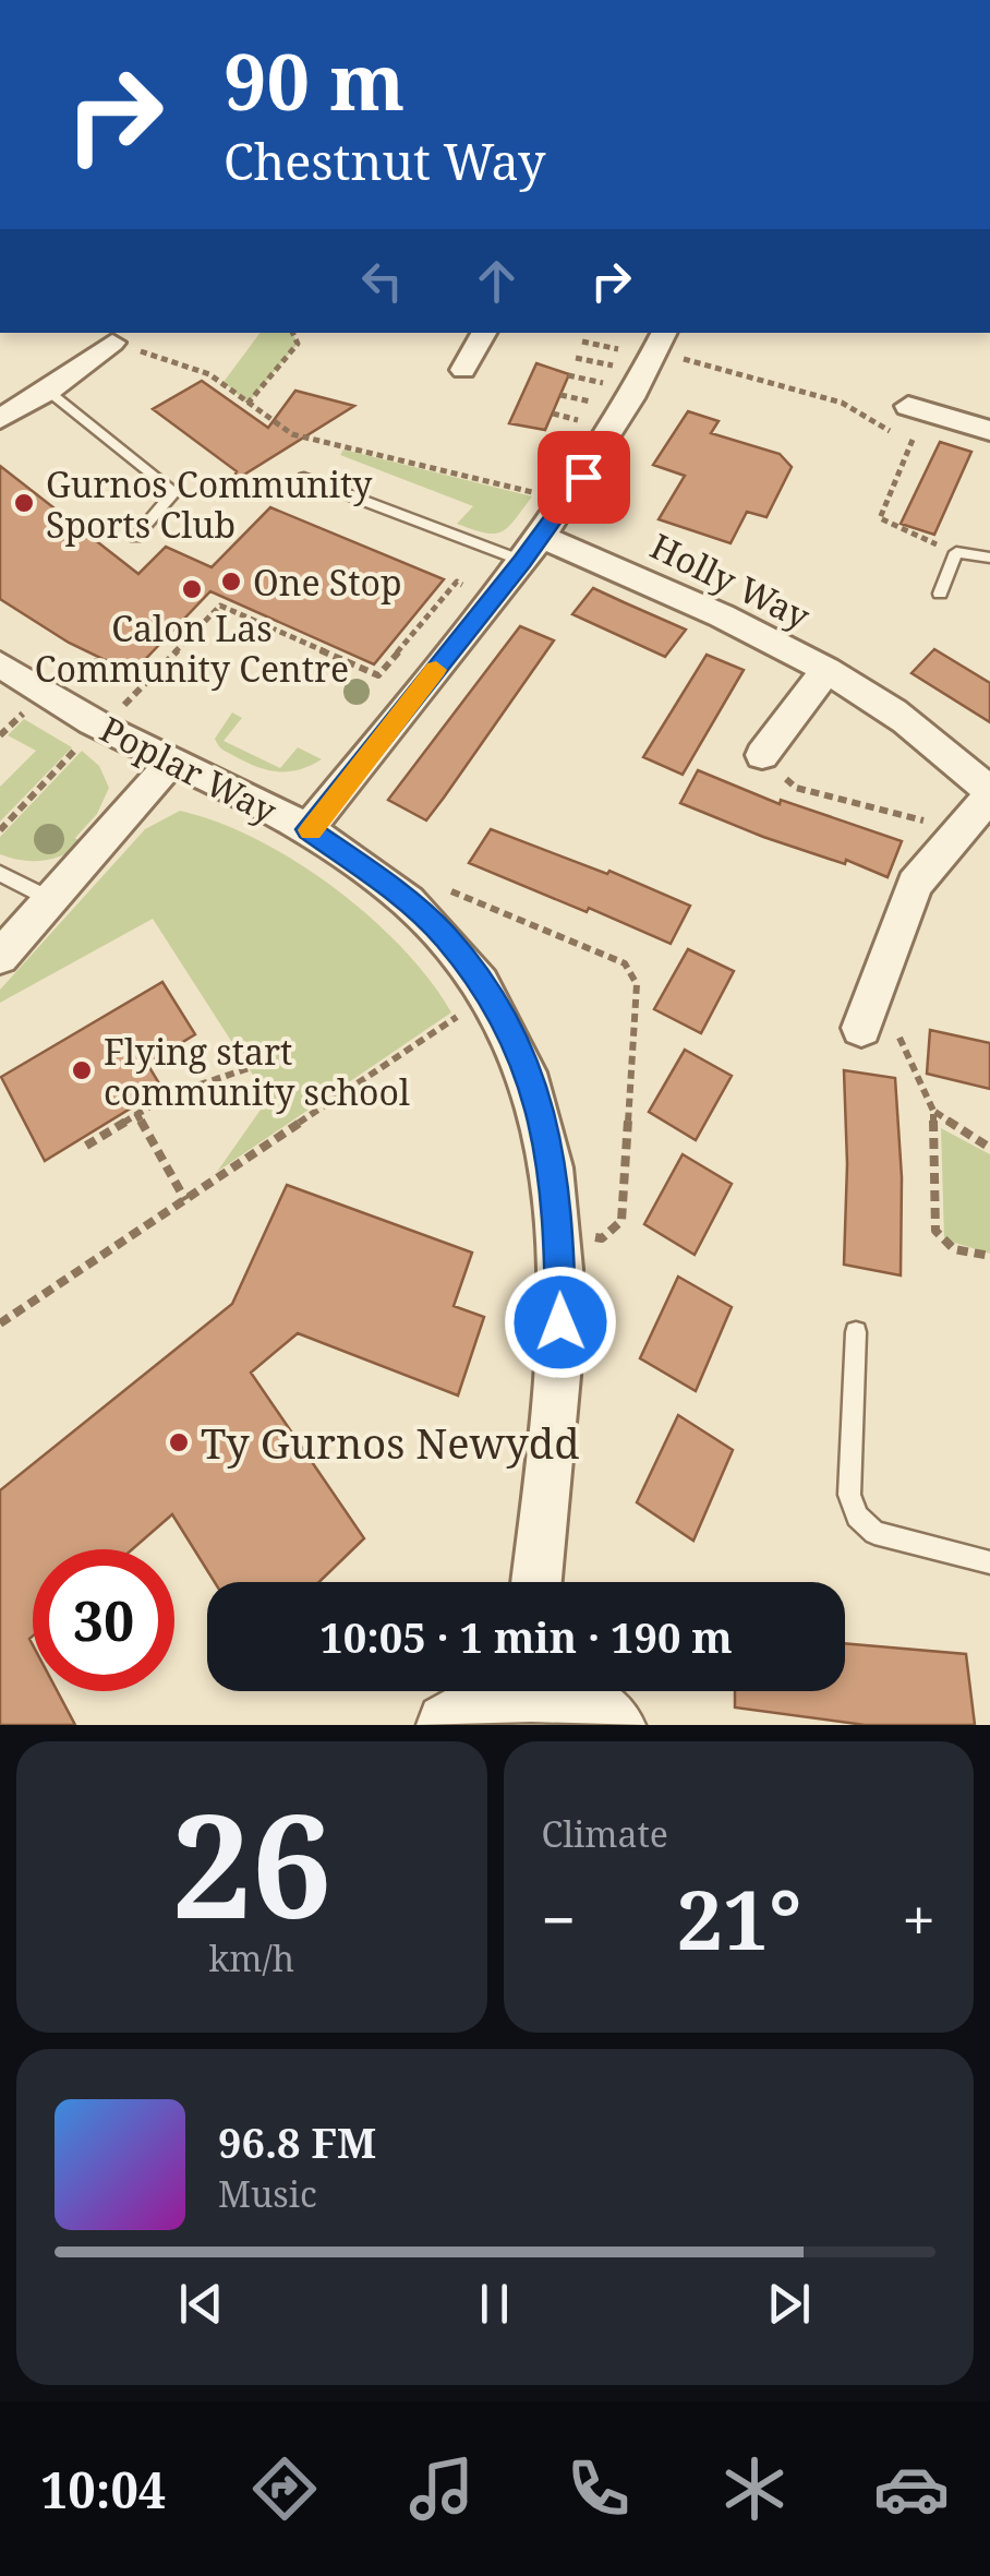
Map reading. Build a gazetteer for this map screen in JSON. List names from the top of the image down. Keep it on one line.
{"streets":{"street":["Holly Way","Poplar Way"]},"places":["Gurnos Community Sports Club","One Stop","Calon Las Community Centre","Flying start community school","Ty Gurnos Newydd"],"page":{"turn":["90 m","Chestnut Way"],"limit":"30","trip":"10:05 · 1 min · 190 m","tile":[["26","km/h"],"Climate"],"heat":["−","21°","+"],"song":["96.8 FM","Music"],"tabs":"10:04"}}
